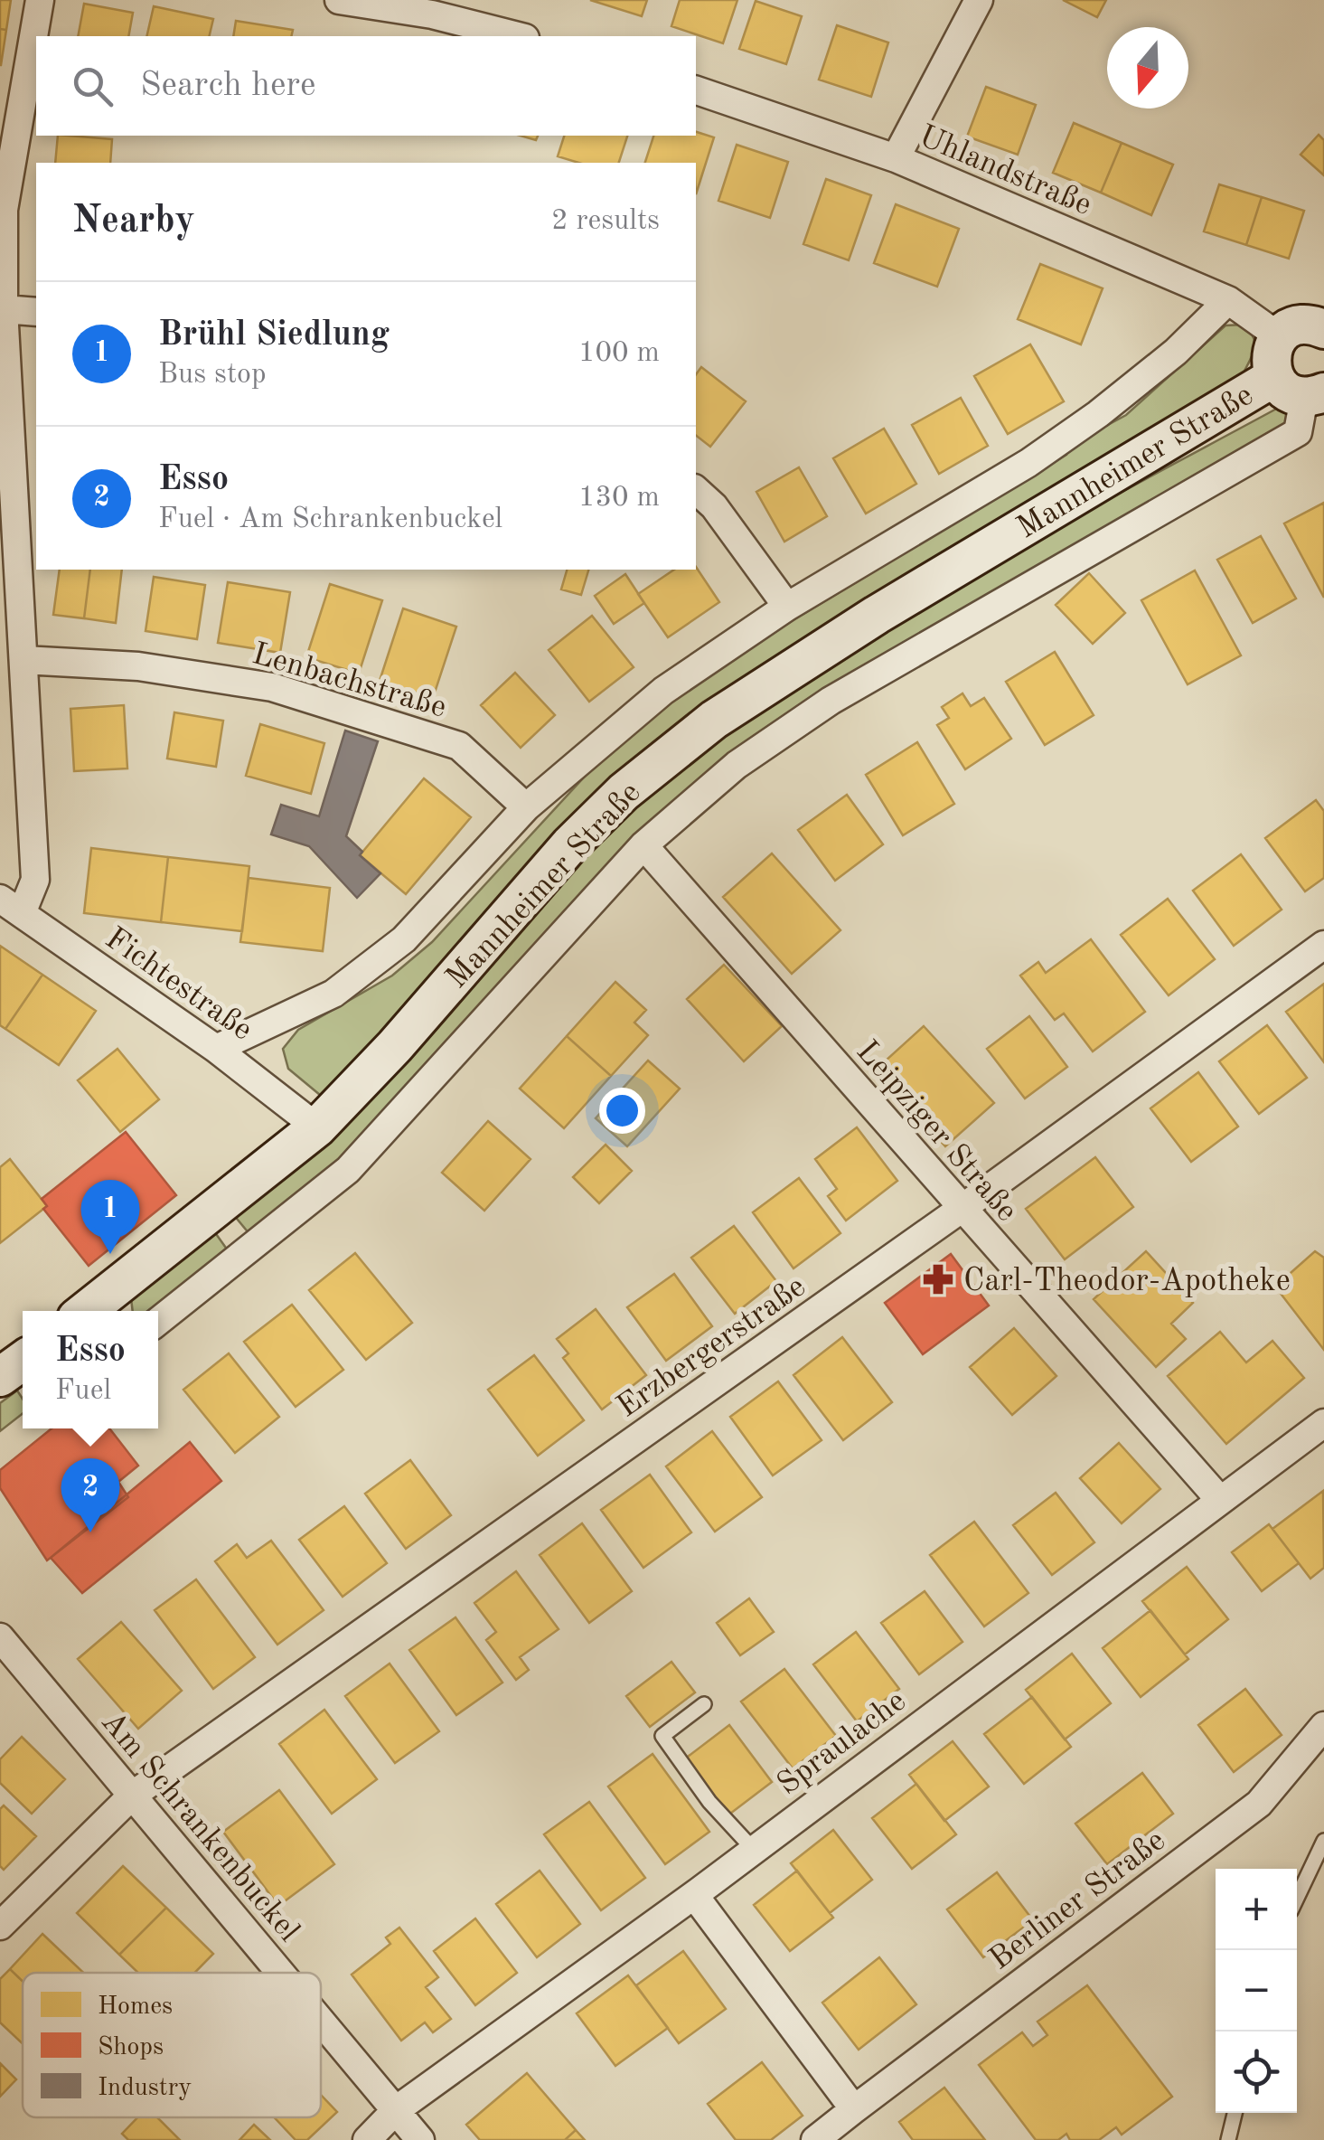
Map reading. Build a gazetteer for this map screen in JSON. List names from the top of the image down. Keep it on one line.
{"streets":{"main road":["Mannheimer Straße"],"street":["Uhlandstraße","Lenbachstraße","Fichtestraße","Leipziger Straße","Erzbergerstraße","Spraulache","Am Schrankenbuckel","Berliner Straße"]},"crossings":[["Uhlandstraße","Mannheimer Straße"],["Mannheimer Straße","Lenbachstraße"],["Mannheimer Straße","Fichtestraße"],["Mannheimer Straße","Leipziger Straße"],["Leipziger Straße","Erzbergerstraße"],["Leipziger Straße","Spraulache"],["Erzbergerstraße","Am Schrankenbuckel"],["Spraulache","Am Schrankenbuckel"]],"places":{"pharmacy":["Carl-Theodor-Apotheke"]},"legend":["Homes","Shops","Industry"],"north":"bottom","page":{"search":"Search here","heading":["Nearby","2 results"],"list":[{"mark":"1","name":"Brühl Siedlung","note":"Bus stop","value":"100 m"},{"mark":"2","name":"Esso","note":"Fuel · Am Schrankenbuckel","value":"130 m"}],"pins":["1","2"],"popup":["Esso","Fuel"],"map_buttons":["+","−"]}}
